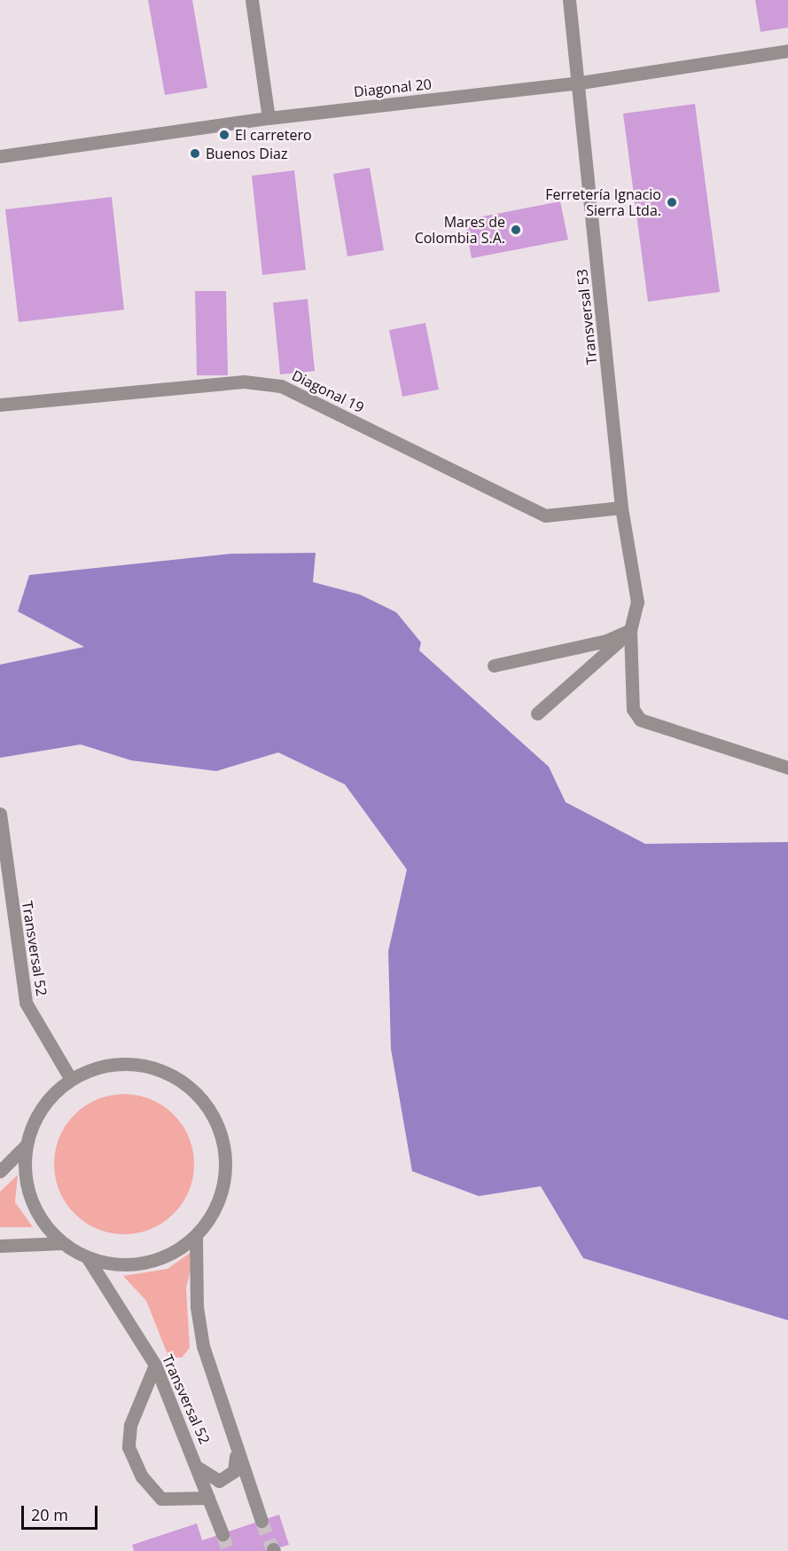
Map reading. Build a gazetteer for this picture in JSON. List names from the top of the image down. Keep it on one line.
{"streets":{"street":["Diagonal 20","Transversal 53","Diagonal 19","Transversal 52"]},"crossings":[["Diagonal 20","Transversal 53"],["Transversal 53","Diagonal 19"]],"places":["El carretero","Buenos Diaz","Ferretería Ignacio Sierra Ltda.","Mares de Colombia S.A."],"scale_bar":"20 m"}
